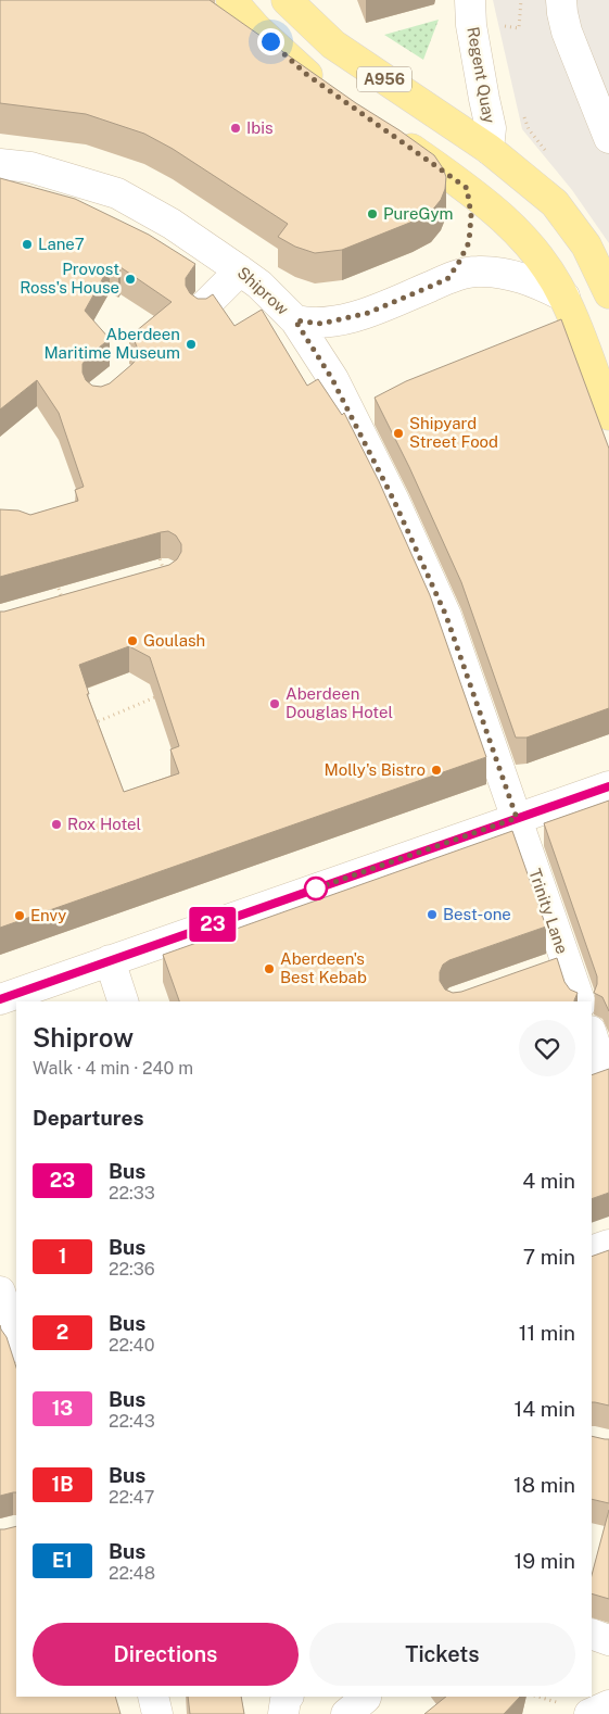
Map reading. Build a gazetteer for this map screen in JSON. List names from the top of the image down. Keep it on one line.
{"streets":{"main road":["A956"],"street":["Regent Quay","Shiprow","Trinity Lane"]},"crossings":[["Regent Quay","A956"],["Shiprow","Trinity Lane"]],"places":["Ibis","PureGym","Lane7","Provost Ross's House","Aberdeen Maritime Museum","Shipyard Street Food","Goulash","Aberdeen Douglas Hotel","Molly's Bistro","Rox Hotel","Best-one","Envy","Aberdeen's Best Kebab"],"lines":["bus line 23"],"page":{"on_map":"23","heading":[["Shiprow","Walk · 4 min · 240 m"],"Departures"],"list":[{"mark":"23","name":"Bus","note":"22:33","value":"4 min"},{"mark":"1","name":"Bus","note":"22:36","value":"7 min"},{"mark":"2","name":"Bus","note":"22:40","value":"11 min"},{"mark":"13","name":"Bus","note":"22:43","value":"14 min"},{"mark":"1B","name":"Bus","note":"22:47","value":"18 min"},{"mark":"E1","name":"Bus","note":"22:48","value":"19 min"}],"buttons":["Directions","Tickets"]}}
